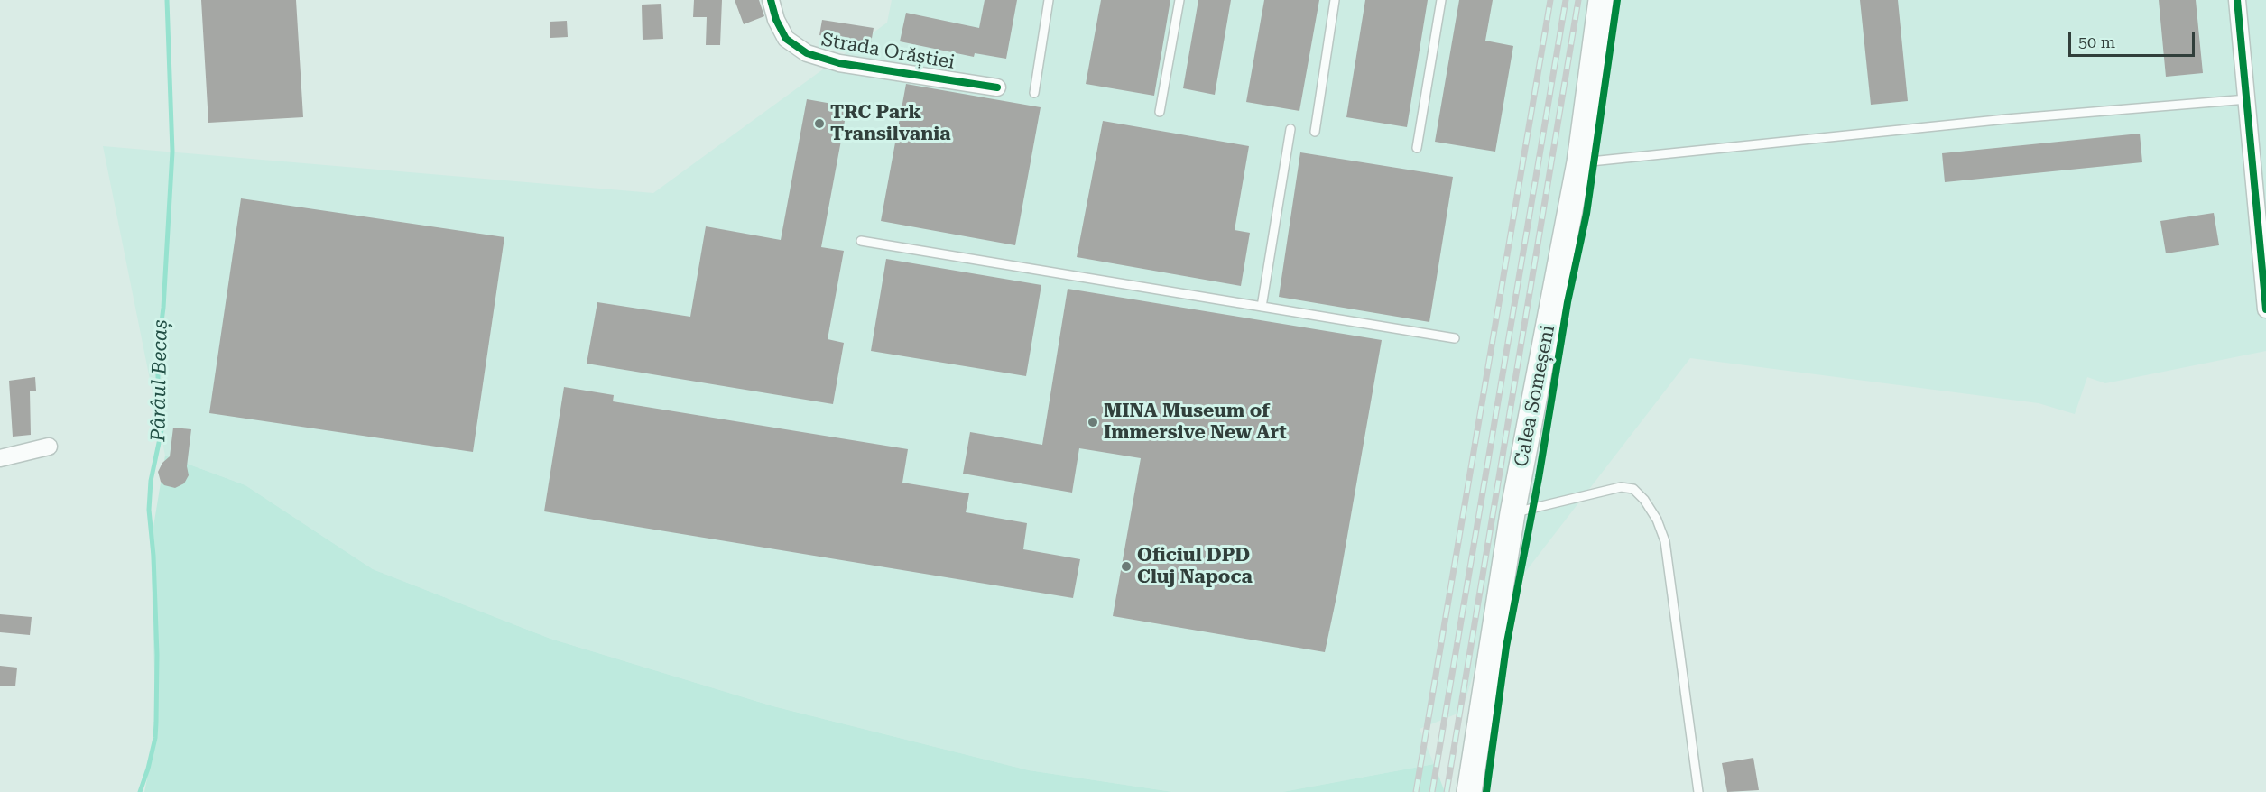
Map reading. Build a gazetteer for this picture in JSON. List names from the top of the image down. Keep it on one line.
{"streets":{"main road":["Calea Someșeni"],"street":["Strada Orăștiei"]},"water":["Pârâul Becaș"],"places":["TRC Park Transilvania","MINA Museum of Immersive New Art","Oficiul DPD Cluj Napoca"],"scale_bar":"50 m"}
